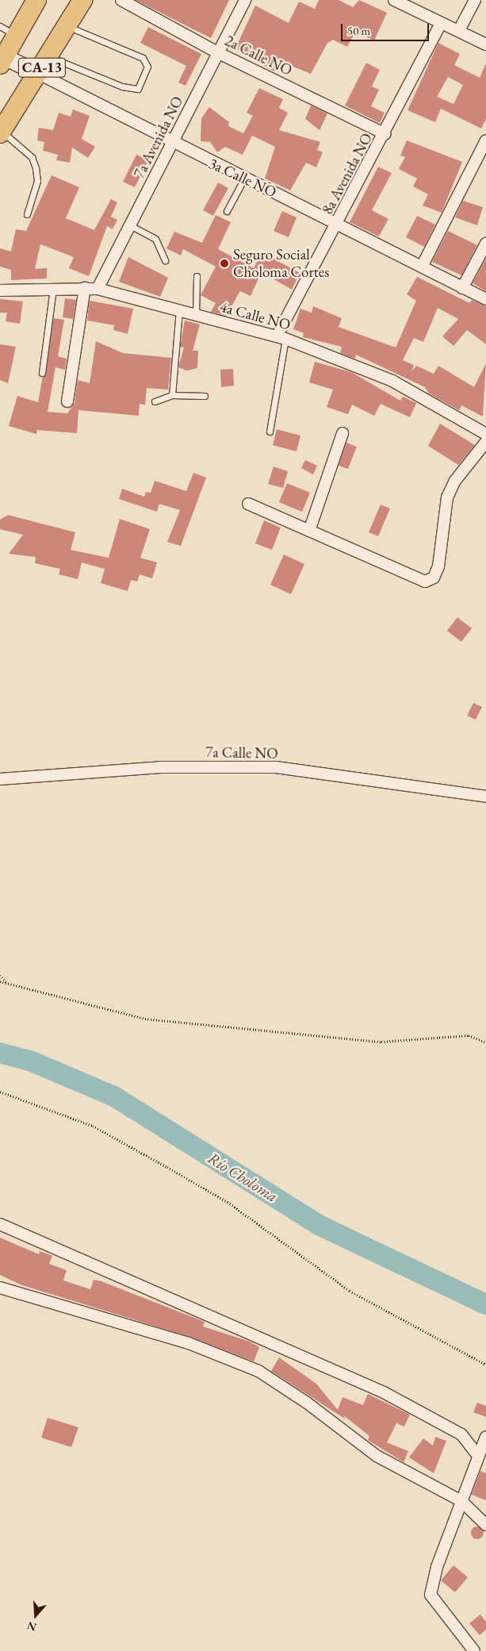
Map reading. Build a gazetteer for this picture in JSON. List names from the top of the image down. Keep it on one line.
{"streets":{"highway":["CA-13"],"main road":["3a Calle NO"],"street":["2a Calle NO","7a Avenida NO","8a Avenida NO","4a Calle NO","7a Calle NO"]},"crossings":[["2a Calle NO","7a Avenida NO"],["2a Calle NO","8a Avenida NO"],["CA-13","3a Calle NO"],["7a Avenida NO","3a Calle NO"],["7a Avenida NO","4a Calle NO"],["8a Avenida NO","3a Calle NO"],["8a Avenida NO","4a Calle NO"]],"water":["Río Choloma"],"places":["Seguro Social Choloma Cortes"],"scale_bar":"50 m","north":"bottom"}
